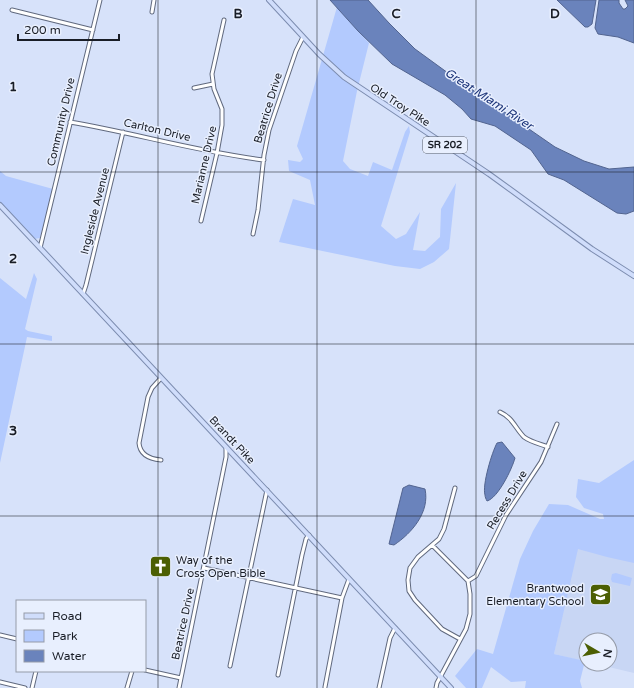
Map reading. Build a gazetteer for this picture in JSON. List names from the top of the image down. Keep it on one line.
{"streets":{"main road":["Old Troy Pike","SR 202","Brandt Pike"],"street":["Beatrice Drive","Community Drive","Carlton Drive","Marianne Drive","Ingleside Avenue","Recess Drive"]},"crossings":[["Old Troy Pike","Beatrice Drive"],["Beatrice Drive","Carlton Drive"],["Beatrice Drive","Brandt Pike"],["Community Drive","Carlton Drive"],["Community Drive","Brandt Pike"],["Carlton Drive","Marianne Drive"],["Carlton Drive","Ingleside Avenue"],["Ingleside Avenue","Brandt Pike"]],"water":["Great Miami River"],"places":{"church":["Way of the Cross Open Bible"],"school or university":["Brantwood Elementary School"]},"legend":["Road","Park","Water"],"scale_bar":"200 m","north":"right","grid":{"columns":["B","C","D"],"rows":["1","2","3"]}}
